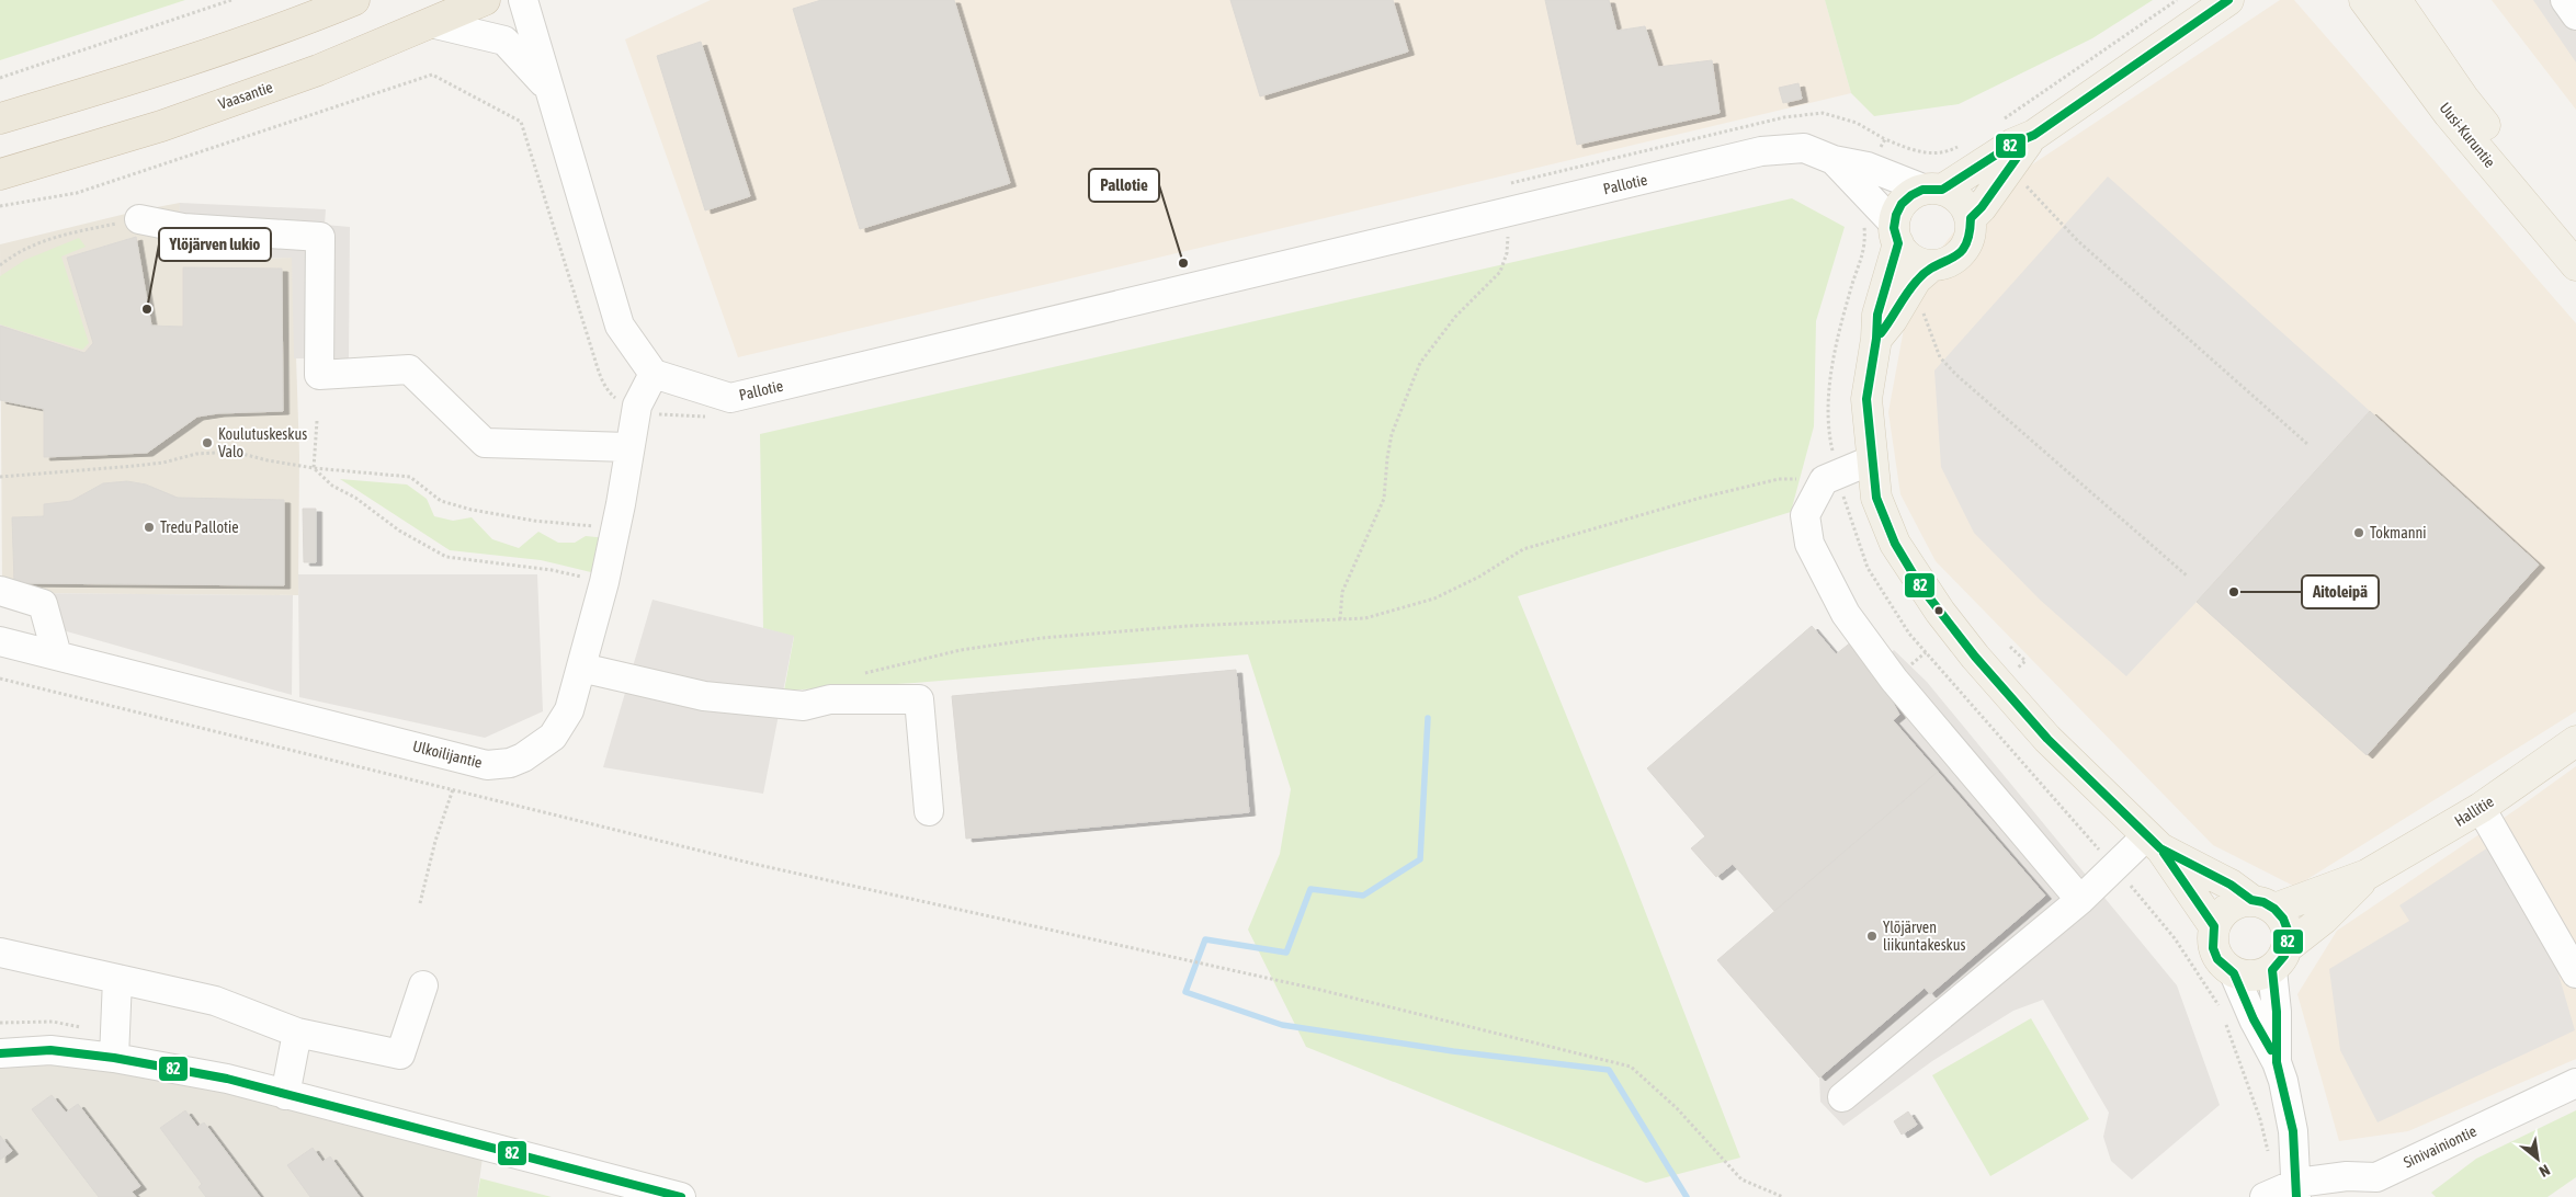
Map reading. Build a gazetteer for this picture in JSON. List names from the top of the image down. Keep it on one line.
{"streets":{"highway":["Vaasantie"],"main road":["Uusi-Kuruntie","Hallitie"],"street":["Pallotie","Ulkoilijantie","Sinivainiontie"]},"crossings":[["Pallotie","Ulkoilijantie"]],"places":["Pallotie","Ylöjärven lukio","Koulutuskeskus Valo","Tredu Pallotie","Tokmanni","Aitoleipä","Ylöjärven liikuntakeskus"],"lines":["transit line 82"],"north":"bottom right"}
